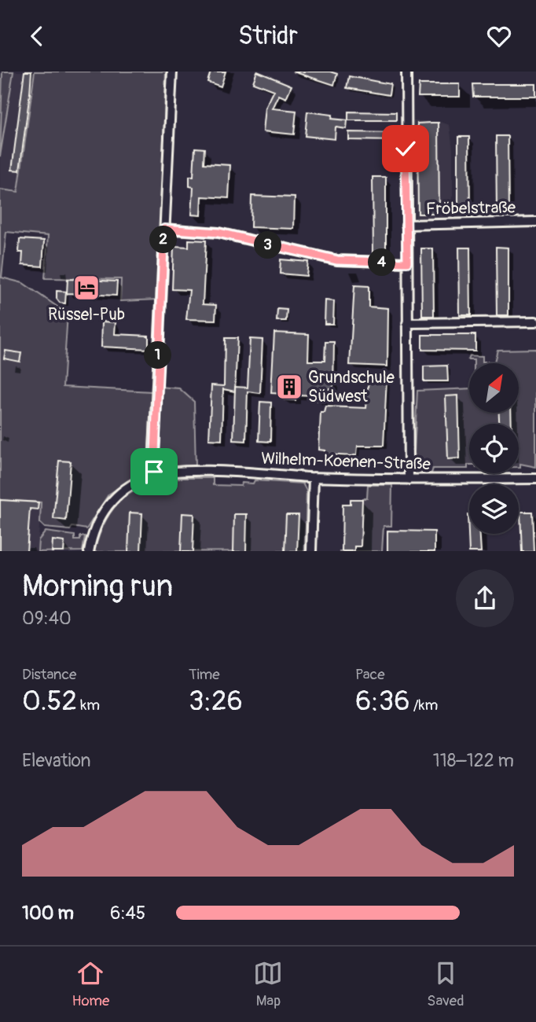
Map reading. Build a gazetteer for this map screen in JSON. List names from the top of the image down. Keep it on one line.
{"streets":{"street":["Fröbelstraße","Wilhelm-Koenen-Straße"]},"places":{"hotel":["Rüssel-Pub"],"building":["Grundschule Südwest"]},"north":"top right","page":{"header":"Stridr","pins":["2","3","4","1"],"heading":["Morning run","09:40"],"stats":[["Distance","0.52 km"],["Time","3:26"],["Pace","6:36 /km"]],"chart":["Elevation","118–122 m"],"list":[{"name":"100 m","note":"6:45"}],"tabs":["Home","Map","Saved"]}}
